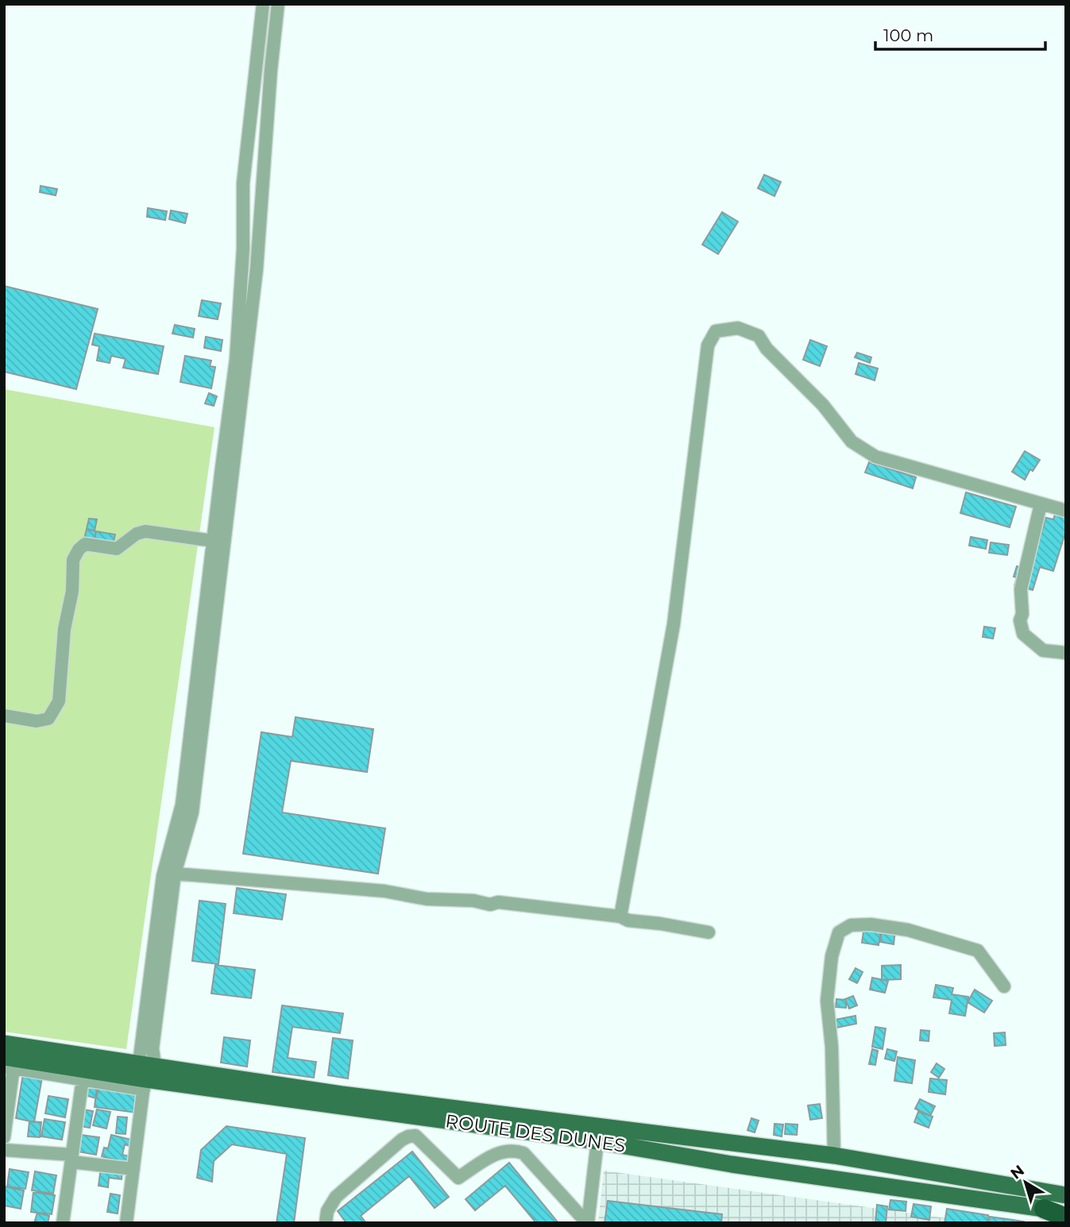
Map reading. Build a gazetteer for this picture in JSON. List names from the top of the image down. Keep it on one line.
{"streets":{"highway":["ROUTE DES DUNES"]},"scale_bar":"100 m","north":"top left"}
